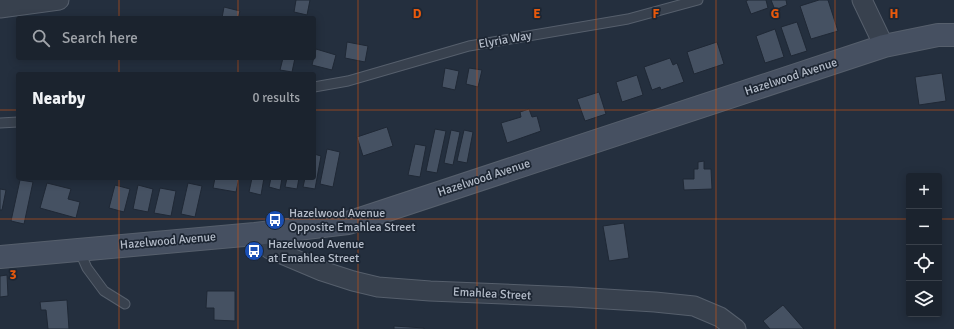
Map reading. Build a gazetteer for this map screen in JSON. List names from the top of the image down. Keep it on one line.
{"streets":{"main road":["Hazelwood Avenue"],"street":["Emahlea Street"],"lane":["Elyria Way"]},"crossings":[["Hazelwood Avenue","Emahlea Street"]],"places":{"bus stop":["Hazelwood Avenue Opposite Emahlea Street","Hazelwood Avenue at Emahlea Street"]},"page":{"search":"Search here","heading":["Nearby","0 results"],"map_buttons":["+","−"]},"grid":{"columns":["D","E","F","G","H"],"rows":["3"]}}
